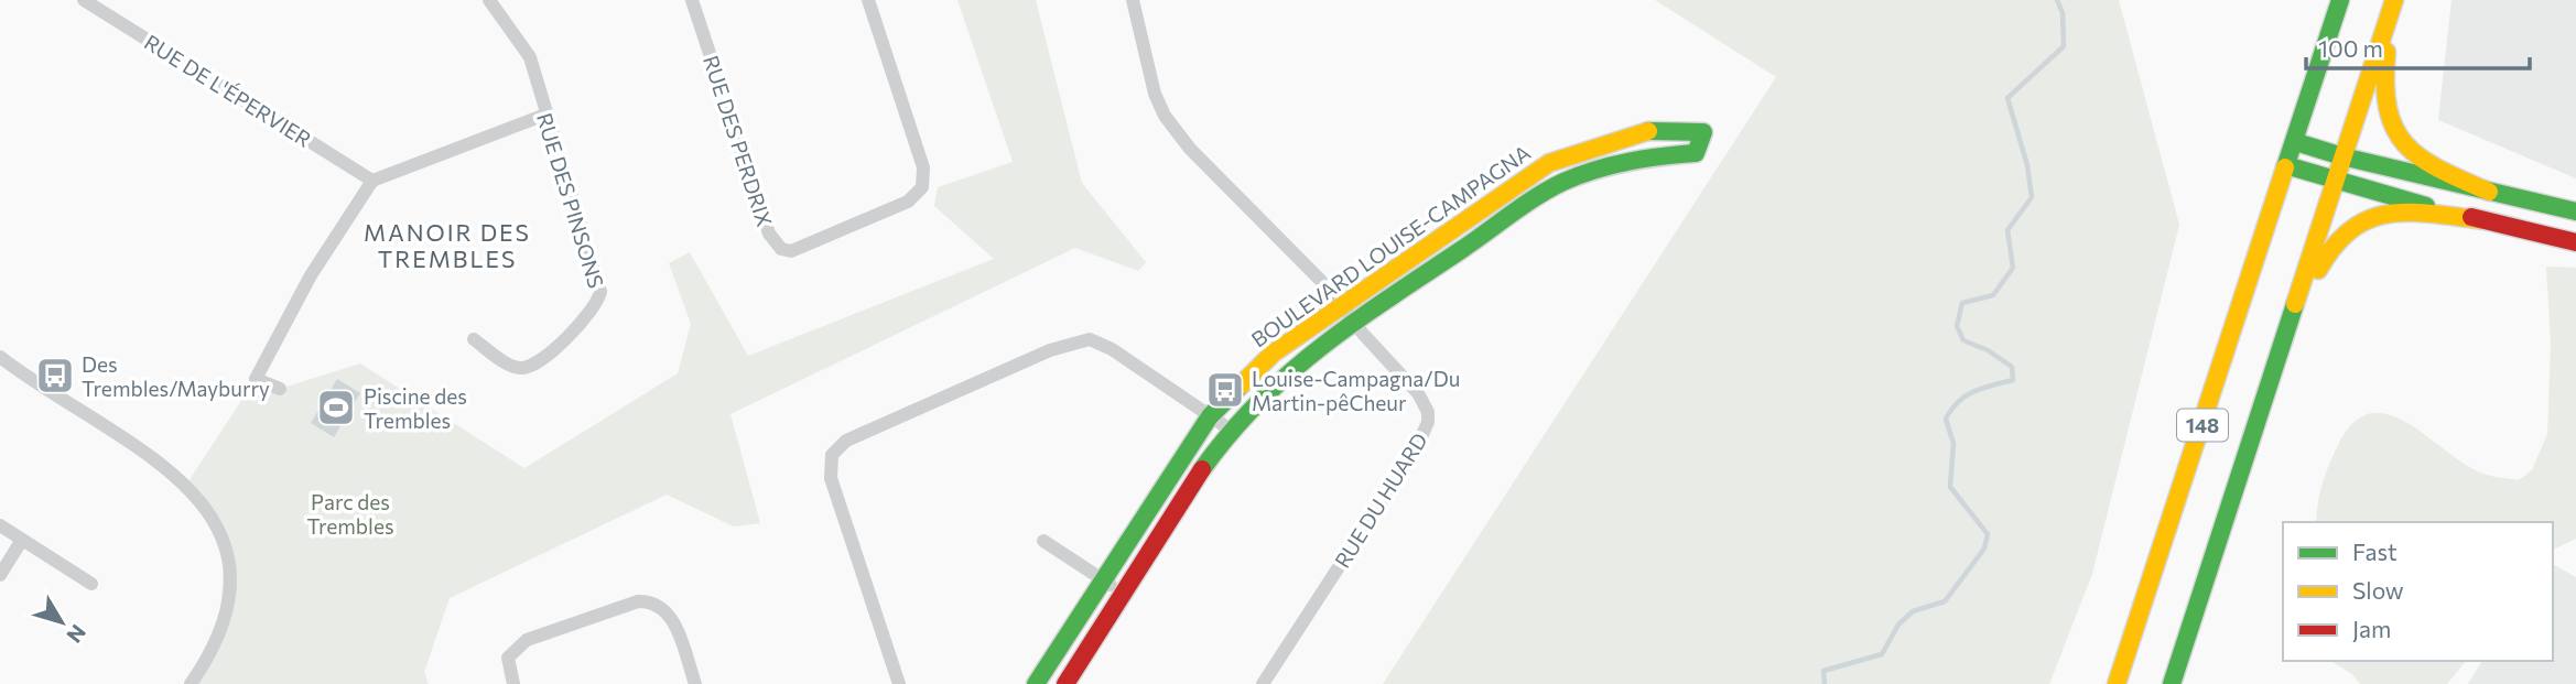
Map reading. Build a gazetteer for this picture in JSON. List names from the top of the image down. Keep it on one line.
{"streets":{"main road":["BOULEVARD LOUISE-CAMPAGNA","148"],"street":["RUE DE L'ÉPERVIER","RUE DES PERDRIX","RUE DES PINSONS","RUE DU HUARD"]},"crossings":[["BOULEVARD LOUISE-CAMPAGNA","RUE DU HUARD"]],"districts":["MANOIR DES TREMBLES"],"parks":["Parc des Trembles"],"places":{"bus stop":["Des Trembles/Mayburry","Louise-Campagna/Du Martin-pêCheur"],"sports":["Piscine des Trembles"]},"legend":["Fast","Slow","Jam"],"scale_bar":"100 m","north":"bottom right"}
